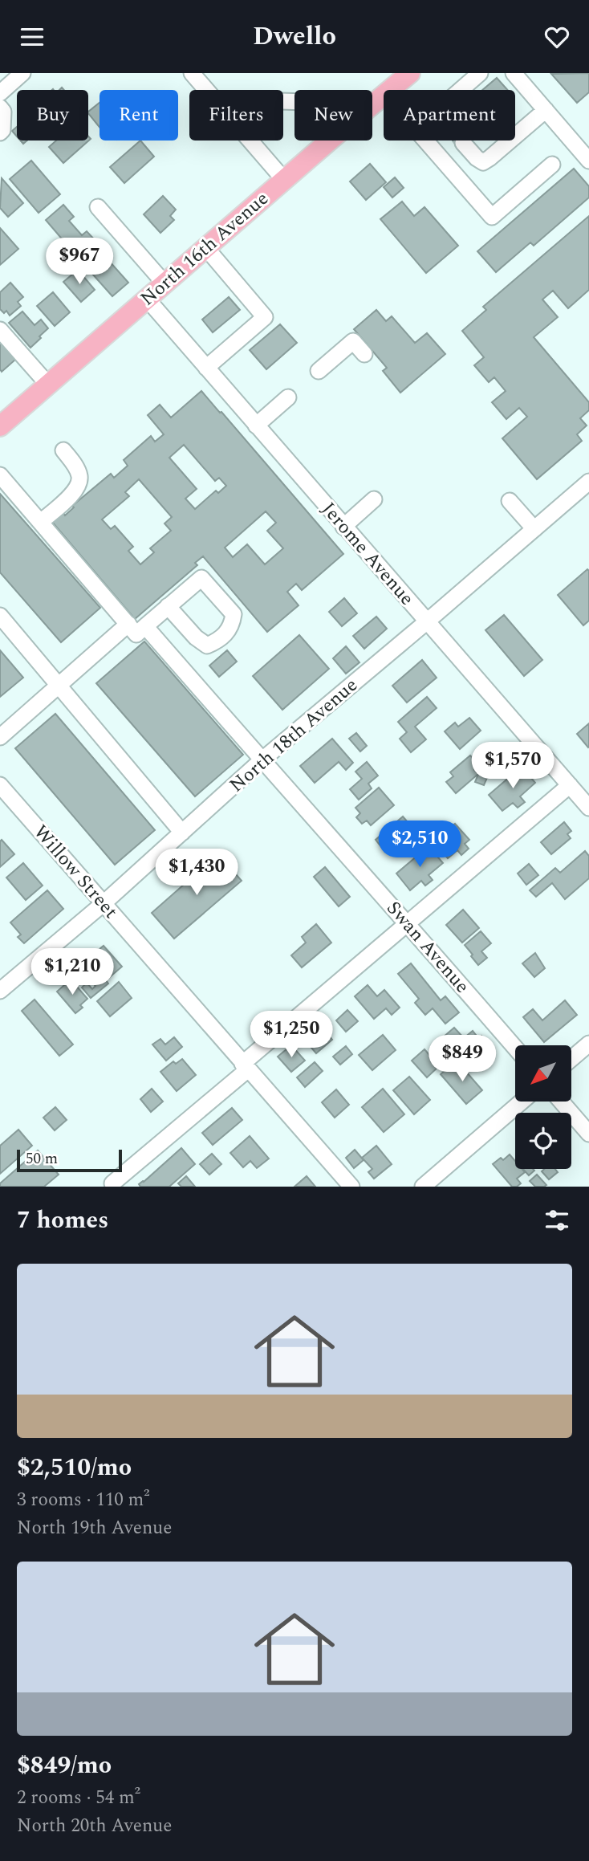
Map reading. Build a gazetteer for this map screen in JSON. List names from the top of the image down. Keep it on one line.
{"streets":{"main road":["North 16th Avenue"],"street":["Jerome Avenue","North 18th Avenue","Willow Street","Swan Avenue"]},"crossings":[["North 16th Avenue","Jerome Avenue"],["Jerome Avenue","North 18th Avenue"],["North 18th Avenue","Willow Street"],["North 18th Avenue","Swan Avenue"]],"scale_bar":"50 m","north":"bottom left","page":{"header":"Dwello","chip":["Buy","Rent","Filters","New","Apartment"],"price":["$967","$1,570","$2,510","$1,430","$1,210","$1,250","$849"],"scale":"50 m","heading":"7 homes","list":[{"name":"$2,510/mo","note":"3 rooms · 110 m² · North 19th Avenue"},{"name":"$849/mo","note":"2 rooms · 54 m² · North 20th Avenue"}]}}
